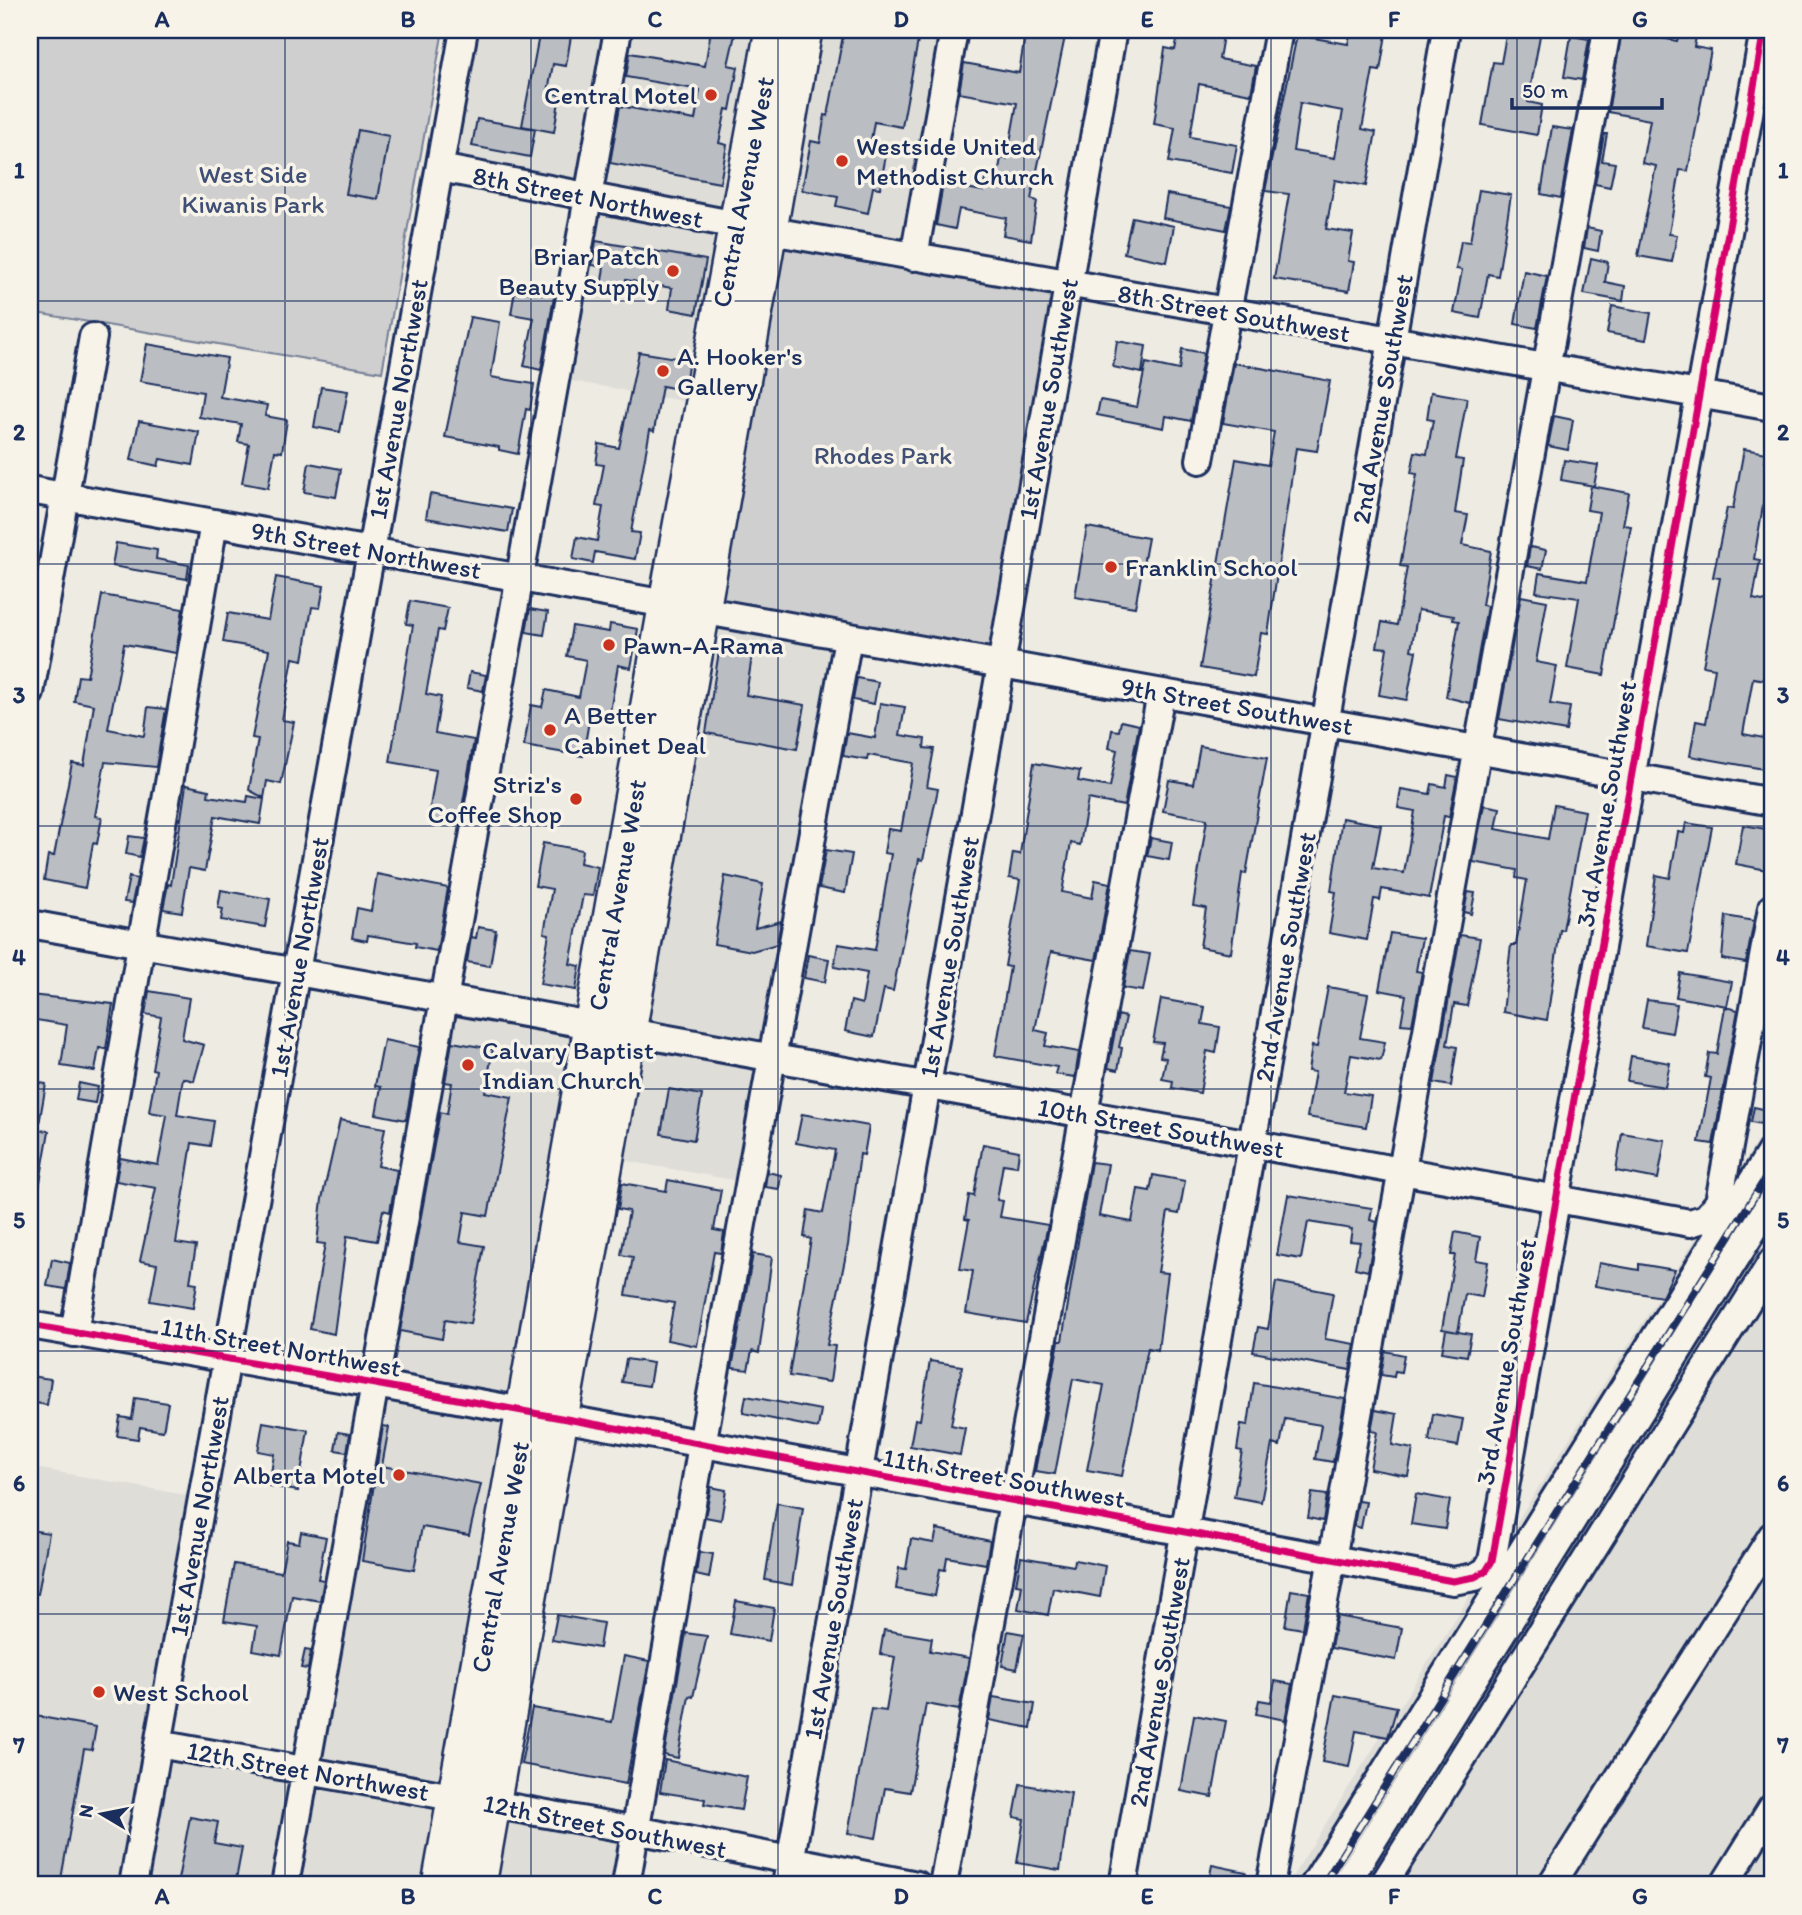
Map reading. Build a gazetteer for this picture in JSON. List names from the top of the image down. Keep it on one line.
{"streets":{"highway":["Central Avenue West"],"street":["8th Street Northwest","8th Street Southwest","1st Avenue Northwest","1st Avenue Southwest","2nd Avenue Southwest","9th Street Northwest","9th Street Southwest","3rd Avenue Southwest","10th Street Southwest","11th Street Northwest","11th Street Southwest","12th Street Northwest","12th Street Southwest"]},"crossings":[["Central Avenue West","8th Street Northwest"],["Central Avenue West","8th Street Southwest"],["Central Avenue West","9th Street Northwest"],["Central Avenue West","9th Street Southwest"],["Central Avenue West","10th Street Southwest"],["Central Avenue West","11th Street Northwest"],["Central Avenue West","11th Street Southwest"],["Central Avenue West","12th Street Northwest"],["Central Avenue West","12th Street Southwest"],["8th Street Northwest","8th Street Southwest"],["8th Street Northwest","1st Avenue Northwest"],["8th Street Southwest","1st Avenue Southwest"],["8th Street Southwest","2nd Avenue Southwest"],["8th Street Southwest","3rd Avenue Southwest"],["1st Avenue Northwest","9th Street Northwest"],["1st Avenue Northwest","10th Street Southwest"],["1st Avenue Northwest","11th Street Northwest"],["1st Avenue Northwest","12th Street Northwest"],["1st Avenue Southwest","9th Street Southwest"],["1st Avenue Southwest","10th Street Southwest"],["1st Avenue Southwest","11th Street Southwest"],["1st Avenue Southwest","12th Street Southwest"],["2nd Avenue Southwest","9th Street Southwest"],["2nd Avenue Southwest","10th Street Southwest"],["2nd Avenue Southwest","11th Street Southwest"],["9th Street Northwest","9th Street Southwest"],["9th Street Southwest","3rd Avenue Southwest"],["3rd Avenue Southwest","10th Street Southwest"],["3rd Avenue Southwest","11th Street Southwest"],["11th Street Northwest","11th Street Southwest"],["12th Street Northwest","12th Street Southwest"]],"parks":["West Side Kiwanis Park","Rhodes Park"],"places":["Central Motel","Westside United Methodist Church","Briar Patch Beauty Supply","A. Hooker's Gallery","Franklin School","Pawn-A-Rama","A Better Cabinet Deal","Striz's Coffee Shop","Calvary Baptist Indian Church","Alberta Motel","West School"],"scale_bar":"50 m","north":"left","grid":{"columns":["A","B","C","D","E","F","G"],"rows":["1","2","3","4","5","6","7"]}}
